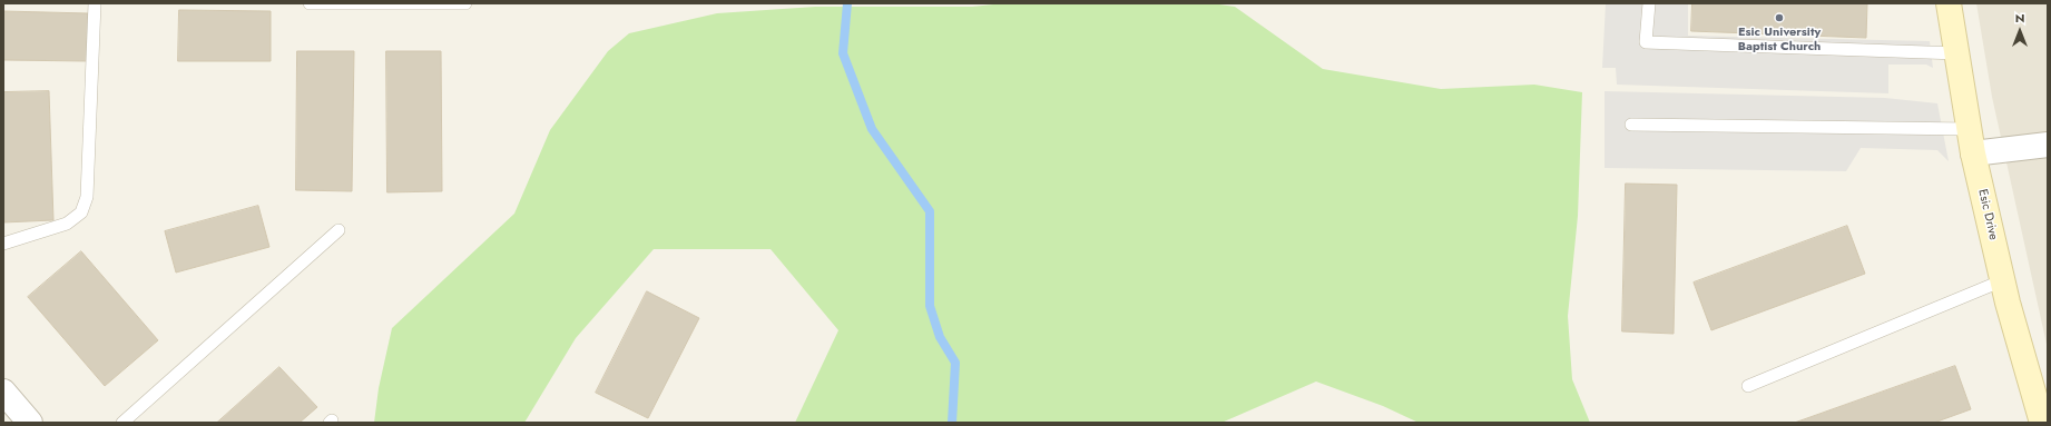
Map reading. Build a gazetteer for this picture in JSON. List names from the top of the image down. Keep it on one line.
{"streets":{"street":["Esic Drive"]},"places":["Esic University Baptist Church"],"north":"top"}
